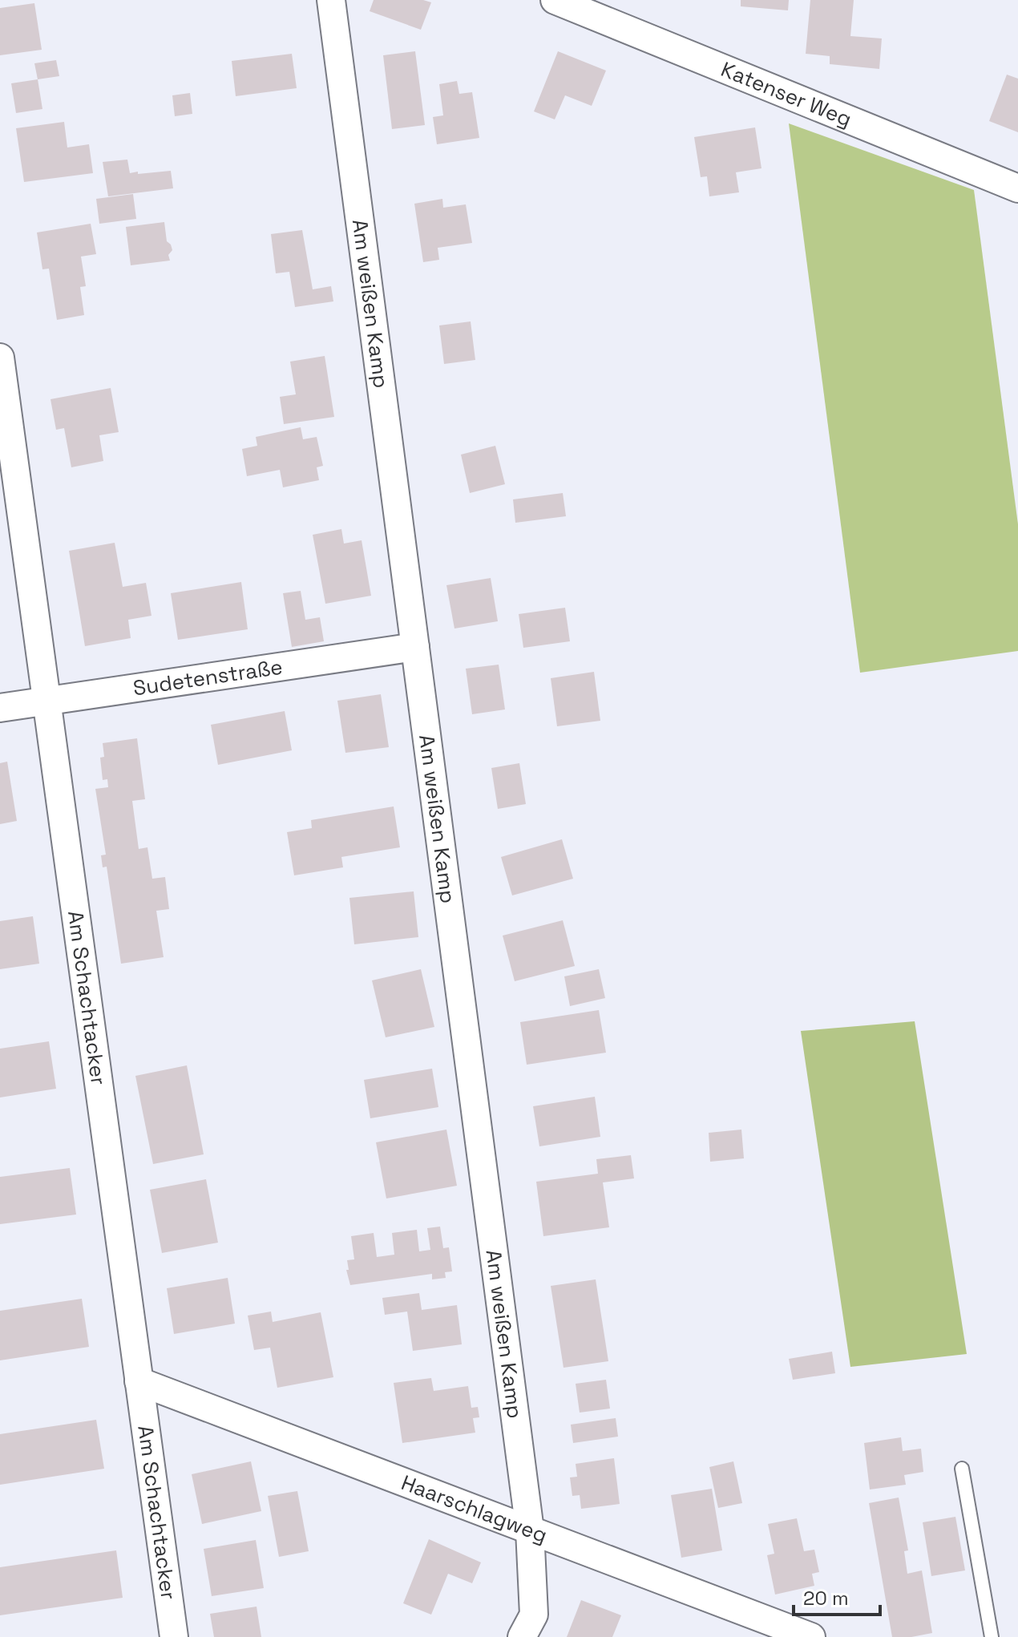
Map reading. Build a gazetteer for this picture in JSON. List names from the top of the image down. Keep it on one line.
{"streets":{"street":["Katenser Weg","Am weißen Kamp","Sudetenstraße","Am Schachtacker","Haarschlagweg"]},"crossings":[["Am weißen Kamp","Sudetenstraße"],["Am weißen Kamp","Haarschlagweg"],["Sudetenstraße","Am Schachtacker"],["Am Schachtacker","Haarschlagweg"]],"scale_bar":"20 m"}
